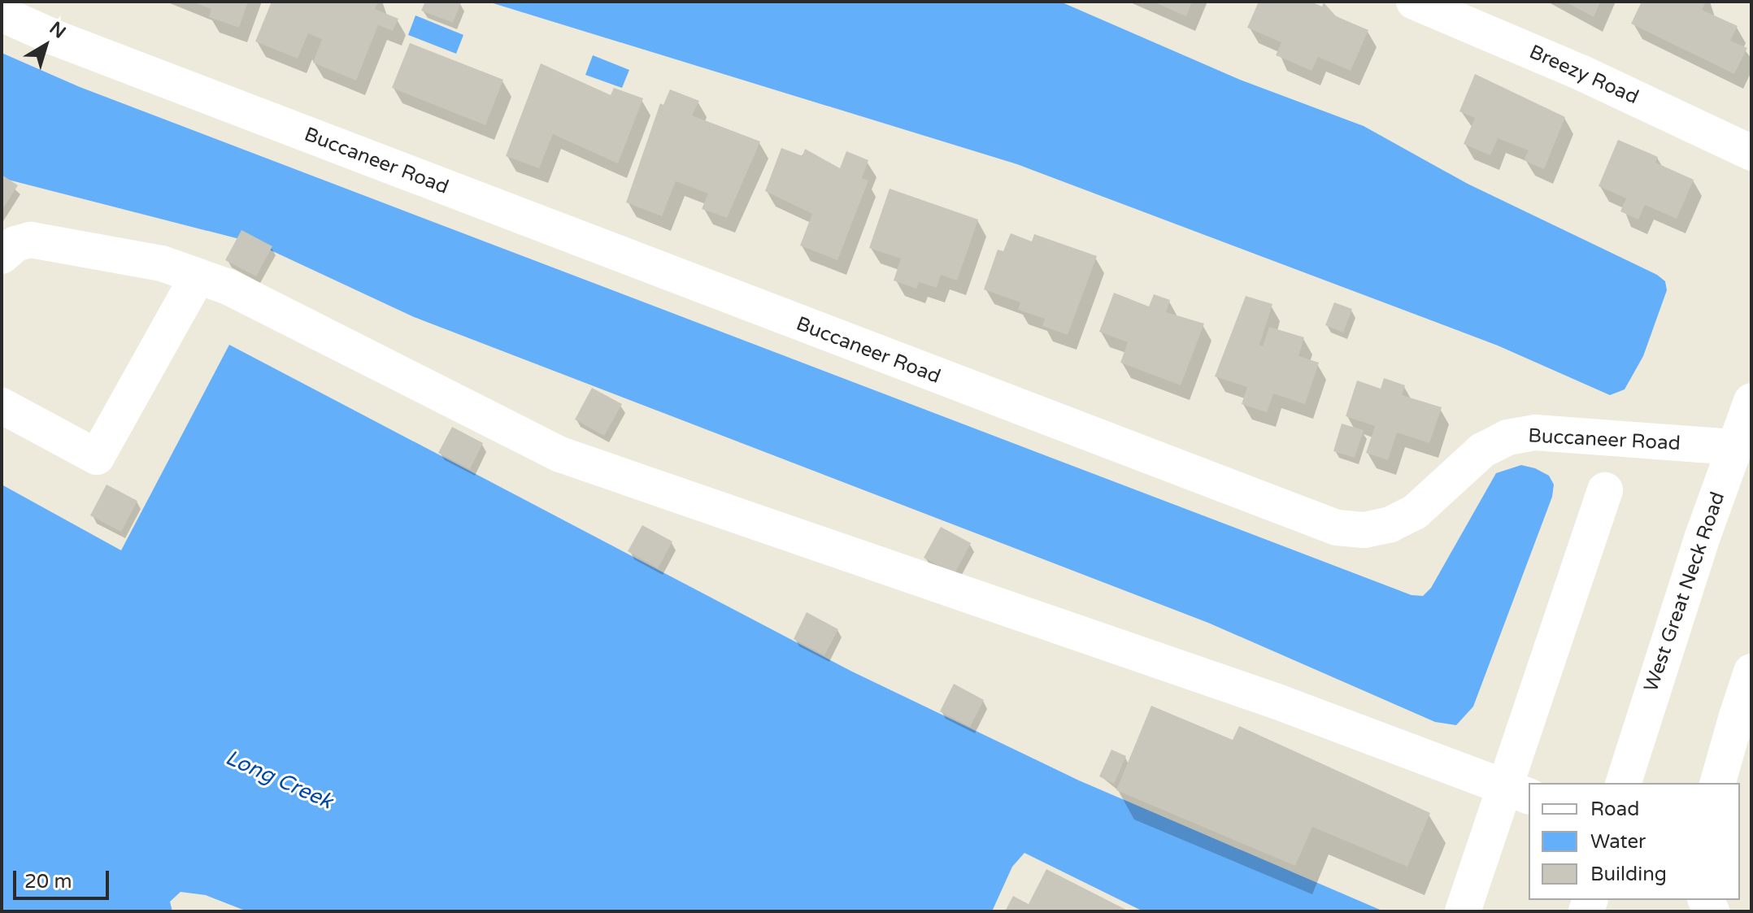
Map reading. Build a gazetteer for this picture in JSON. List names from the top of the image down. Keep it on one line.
{"streets":{"street":["Breezy Road","Buccaneer Road","West Great Neck Road"]},"crossings":[["Buccaneer Road","West Great Neck Road"]],"water":["Long Creek"],"legend":["Road","Water","Building"],"scale_bar":"20 m","north":"top right"}
